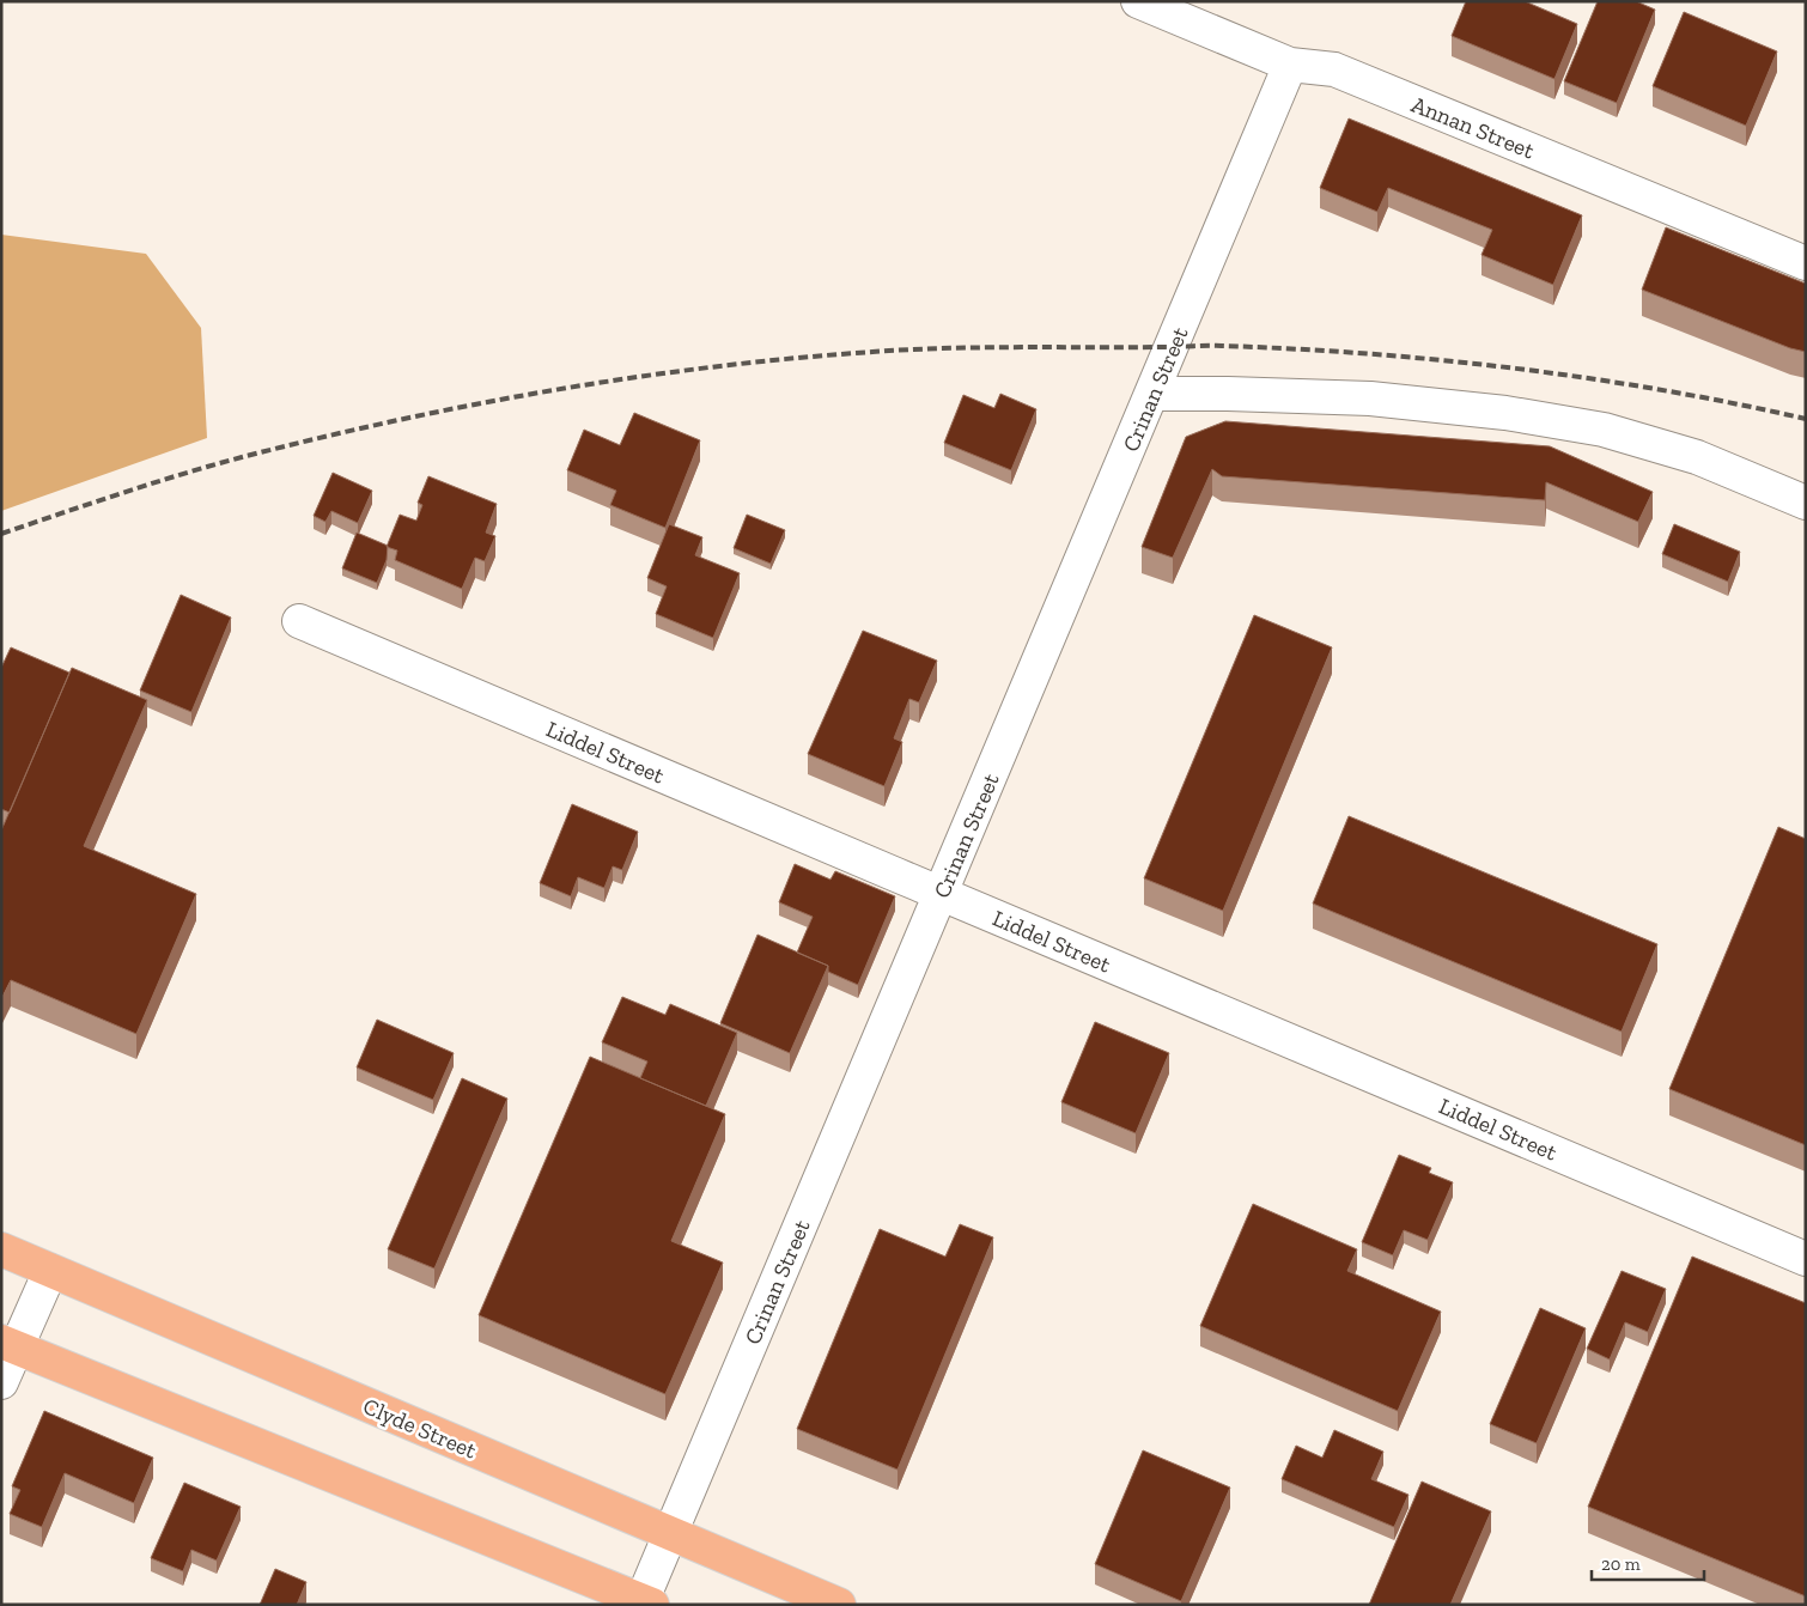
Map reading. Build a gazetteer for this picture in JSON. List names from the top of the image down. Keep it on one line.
{"streets":{"highway":["Clyde Street"],"street":["Annan Street","Crinan Street","Liddel Street"]},"crossings":[["Annan Street","Crinan Street"],["Crinan Street","Liddel Street"],["Crinan Street","Clyde Street"]],"scale_bar":"20 m"}
